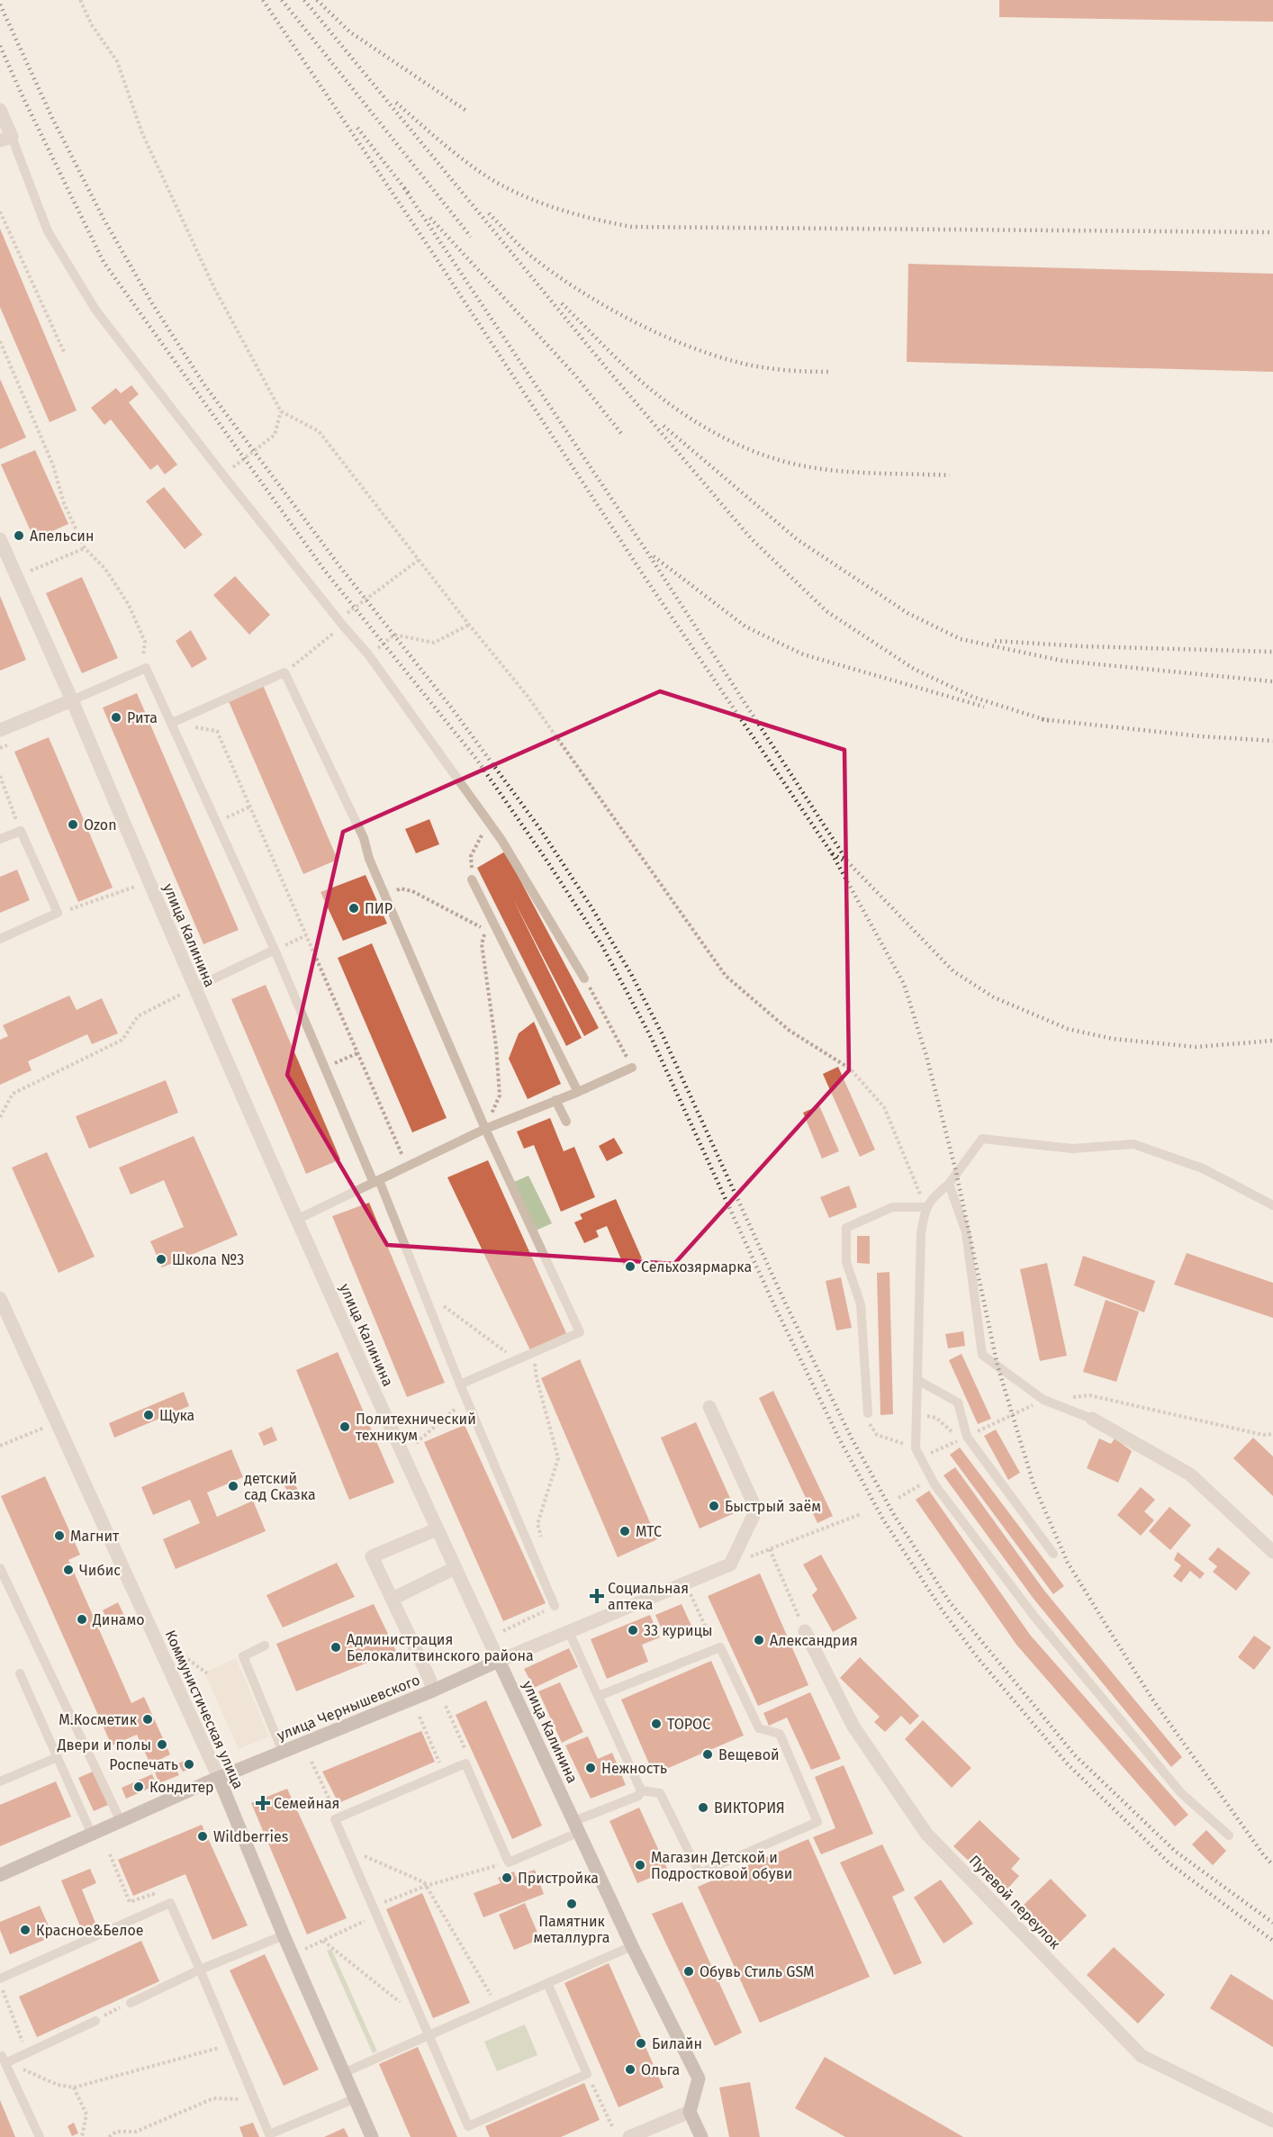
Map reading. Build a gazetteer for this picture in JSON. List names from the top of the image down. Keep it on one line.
{"streets":{"main road":["улица Калинина","улица Чернышевского","Коммунистическая улица"],"street":["Путевой переулок"]},"crossings":[["улица Калинина","улица Чернышевского"],["улица Чернышевского","Коммунистическая улица"]],"places":{"other":["Апельсин","Рита","Ozon","ПИР","Школа №3","Сельхозярмарка","Щука","Политехнический техникум","детский сад Сказка","Быстрый заём","МТС","Магнит","Чибис","Динамо","33 курицы","Александрия","Администрация Белокалитвинского района","М.Косметик","ТОРОС","Двери и полы","Вещевой","Роспечать","Нежность","Кондитер","ВИКТОРИЯ","Wildberries","Магазин Детской и Подростковой обуви","Пристройка","Памятник металлурга","Красное&Белое","Обувь Стиль GSM","Билайн","Ольга"],"health":["Социальная аптека","Семейная"]}}
